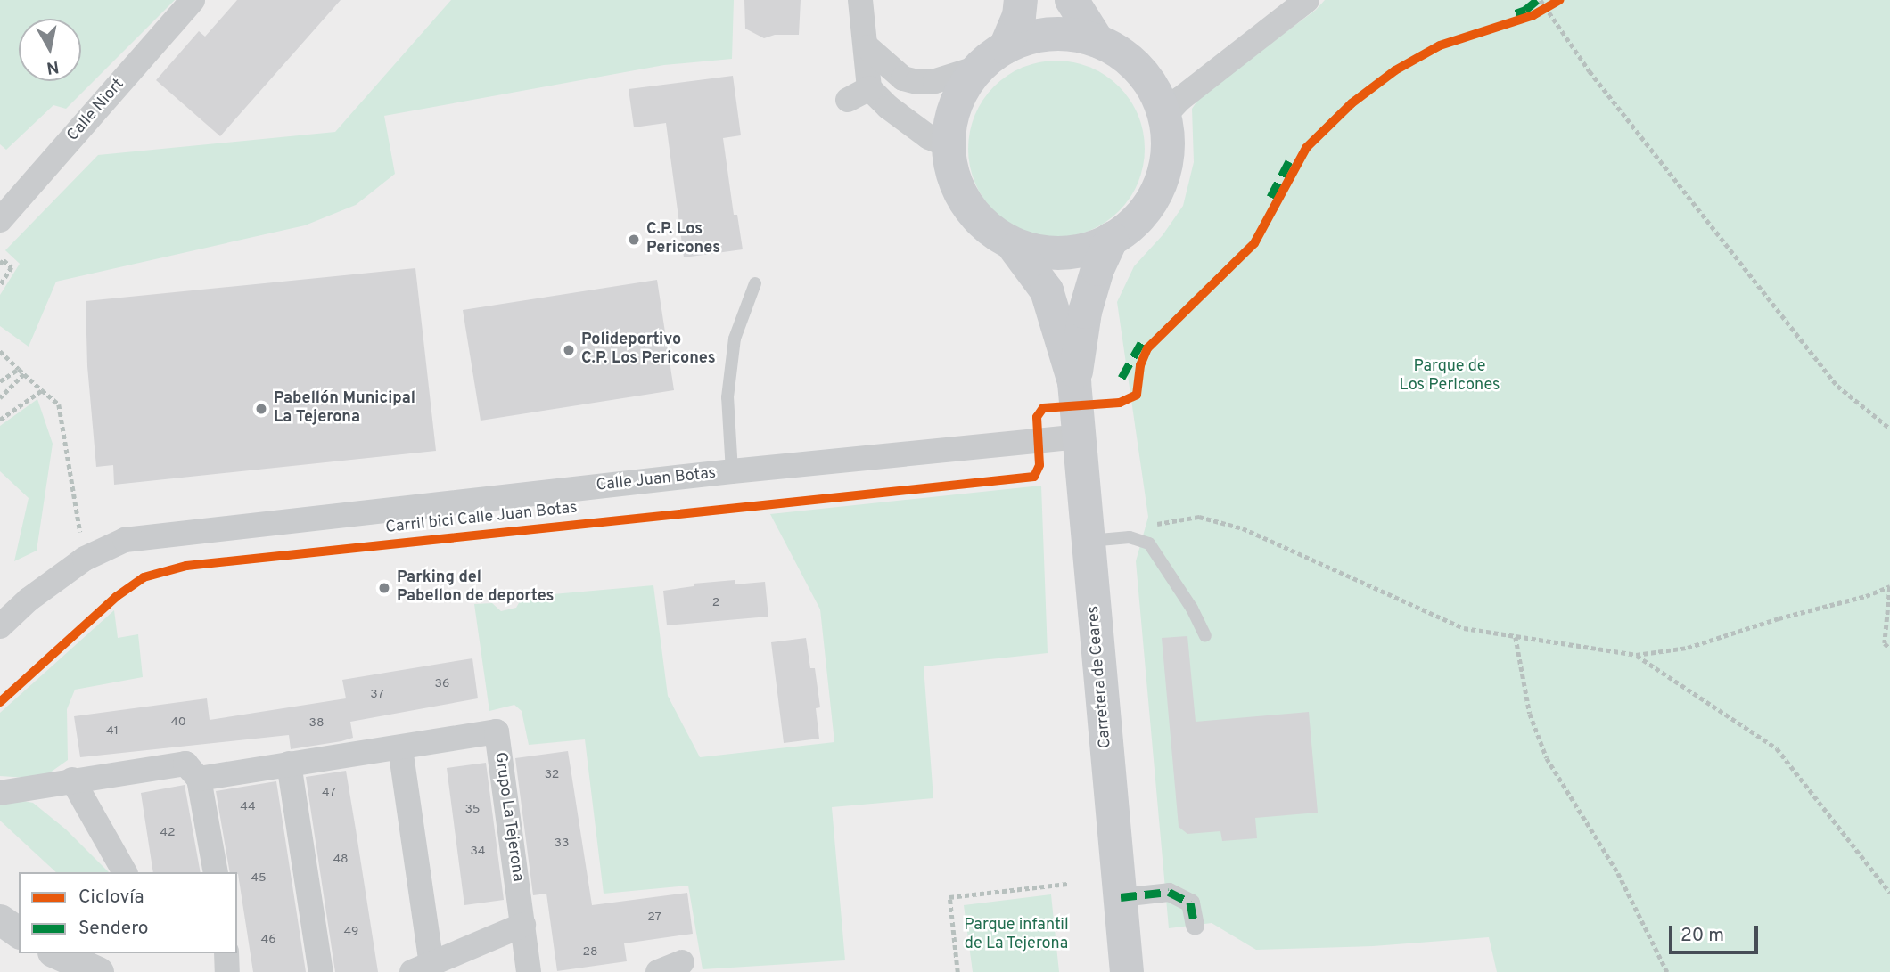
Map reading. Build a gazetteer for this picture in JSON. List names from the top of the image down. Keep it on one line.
{"streets":{"main road":["Carretera de Ceares"],"street":["Calle Niort","Calle Juan Botas","Grupo La Tejerona"],"cycle path":["Carril bici Calle Juan Botas"]},"crossings":[["Calle Juan Botas","Carretera de Ceares"]],"parks":["Parque de Los Pericones","Parque infantil de La Tejerona"],"places":["C.P. Los Pericones","Polideportivo C.P. Los Pericones","Pabellón Municipal La Tejerona","Parking del Pabellon de deportes"],"house_numbers":["2","36","37","40","38","41","32","47","44","35","42","33","34","48","45","27","49","46","28"],"legend":["Ciclovía","Sendero"],"scale_bar":"20 m","north":"bottom"}
